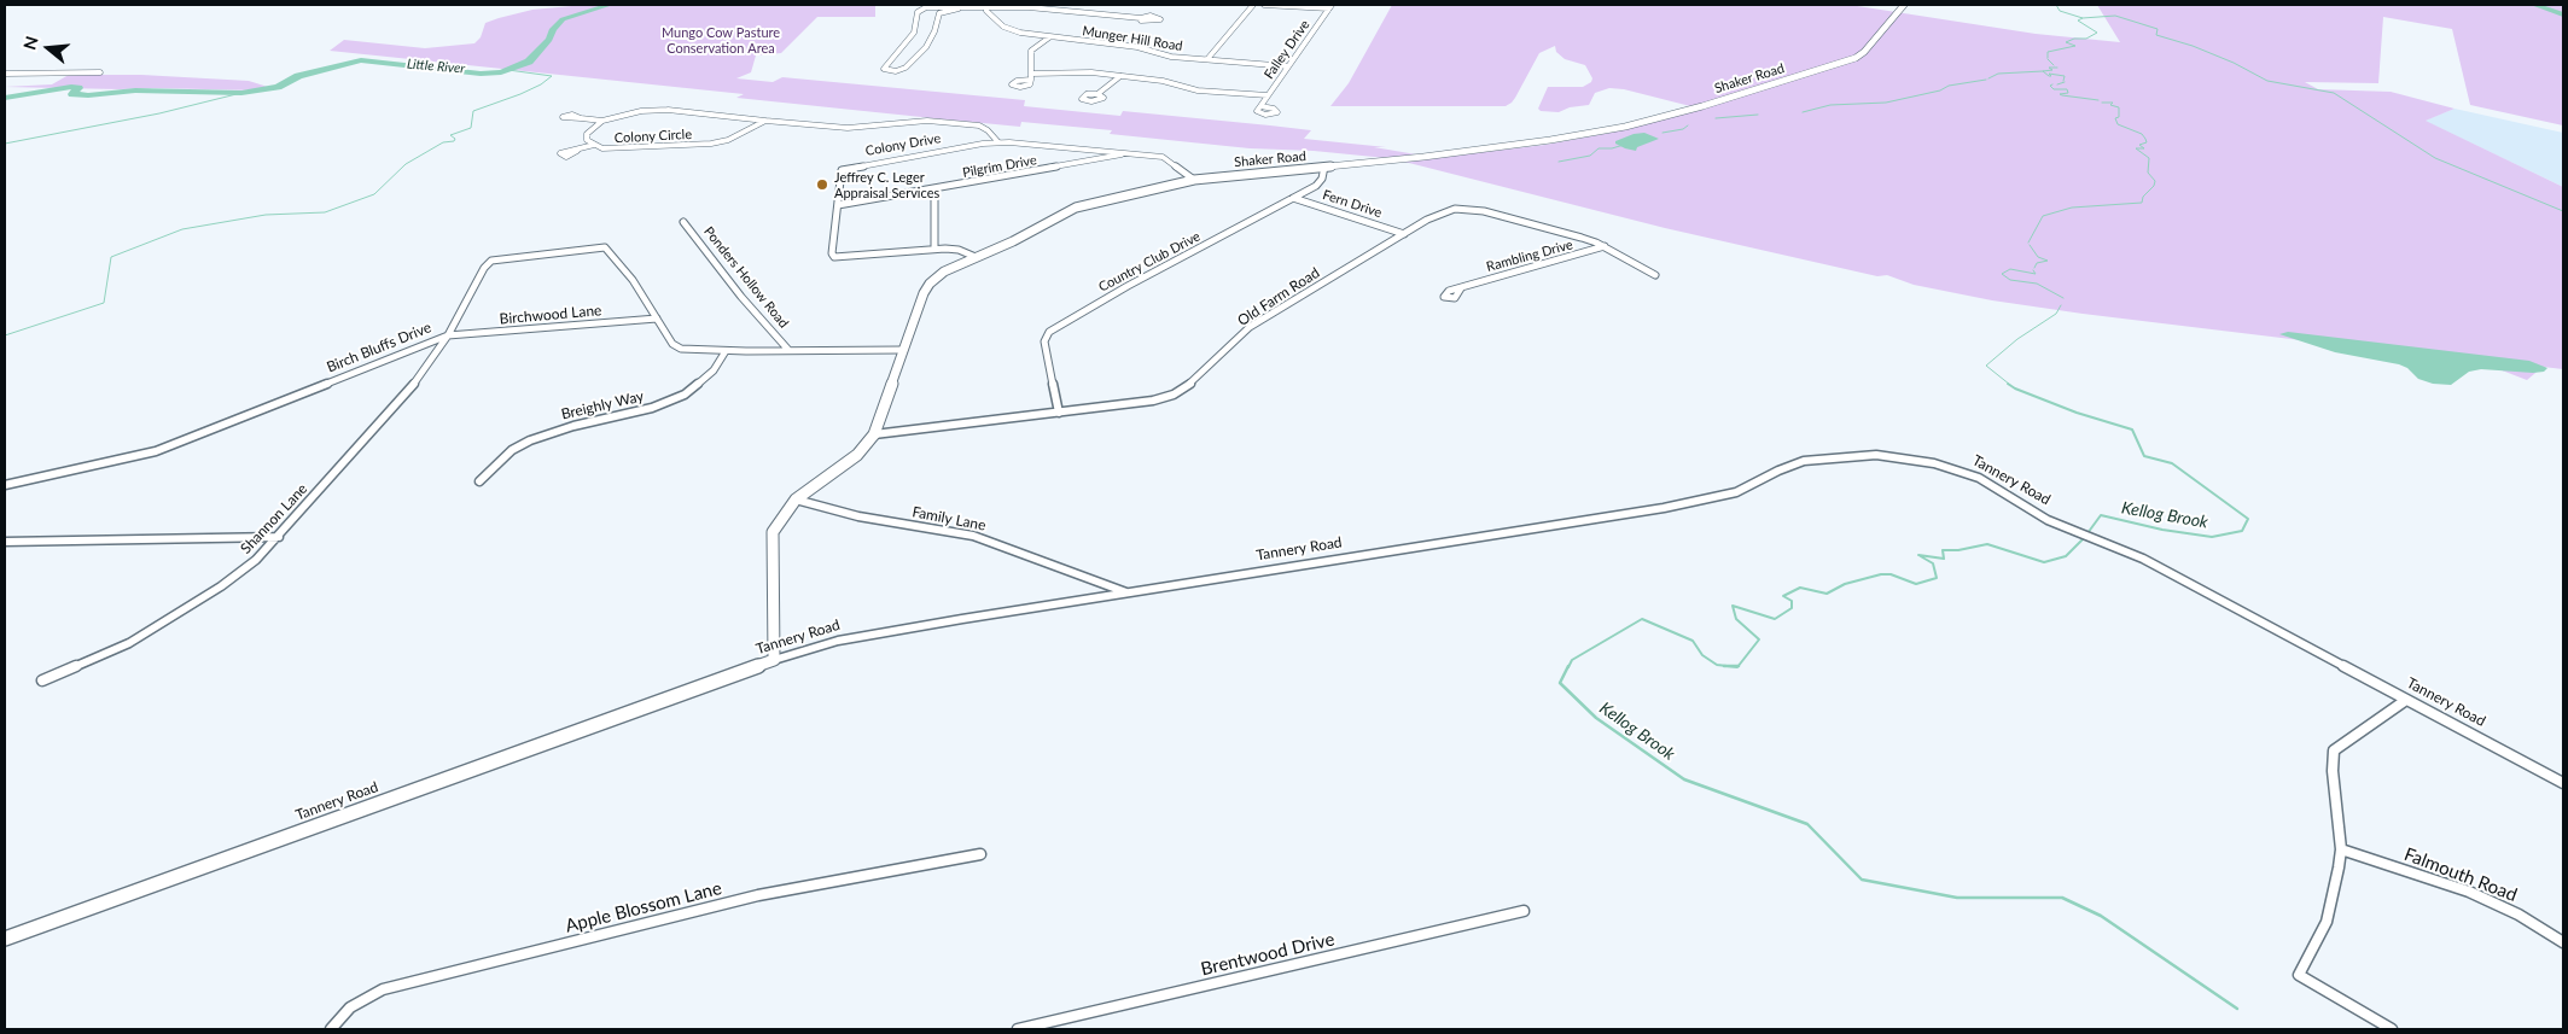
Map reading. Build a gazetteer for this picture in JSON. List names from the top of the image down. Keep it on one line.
{"streets":{"street":["Munger Hill Road","Falley Drive","Shaker Road","Colony Circle","Colony Drive","Pilgrim Drive","Fern Drive","Rambling Drive","Country Club Drive","Ponders Hollow Road","Old Farm Road","Birchwood Lane","Birch Bluffs Drive","Breighly Way","Tannery Road","Shannon Lane","Family Lane","Falmouth Road","Apple Blossom Lane","Brentwood Drive"]},"crossings":[["Munger Hill Road","Falley Drive"],["Shaker Road","Colony Drive"],["Shaker Road","Country Club Drive"],["Shaker Road","Old Farm Road"],["Shaker Road","Birch Bluffs Drive"],["Shaker Road","Tannery Road"],["Shaker Road","Family Lane"],["Colony Circle","Colony Drive"],["Colony Drive","Pilgrim Drive"],["Fern Drive","Country Club Drive"],["Fern Drive","Old Farm Road"],["Rambling Drive","Old Farm Road"],["Country Club Drive","Old Farm Road"],["Ponders Hollow Road","Birch Bluffs Drive"],["Birchwood Lane","Birch Bluffs Drive"],["Birchwood Lane","Shannon Lane"],["Birch Bluffs Drive","Breighly Way"],["Birch Bluffs Drive","Shannon Lane"],["Tannery Road","Family Lane"]],"water":["Little River","Kellog Brook"],"parks":["Mungo Cow Pasture Conservation Area"],"places":["Jeffrey C. Leger Appraisal Services"],"north":"left"}
